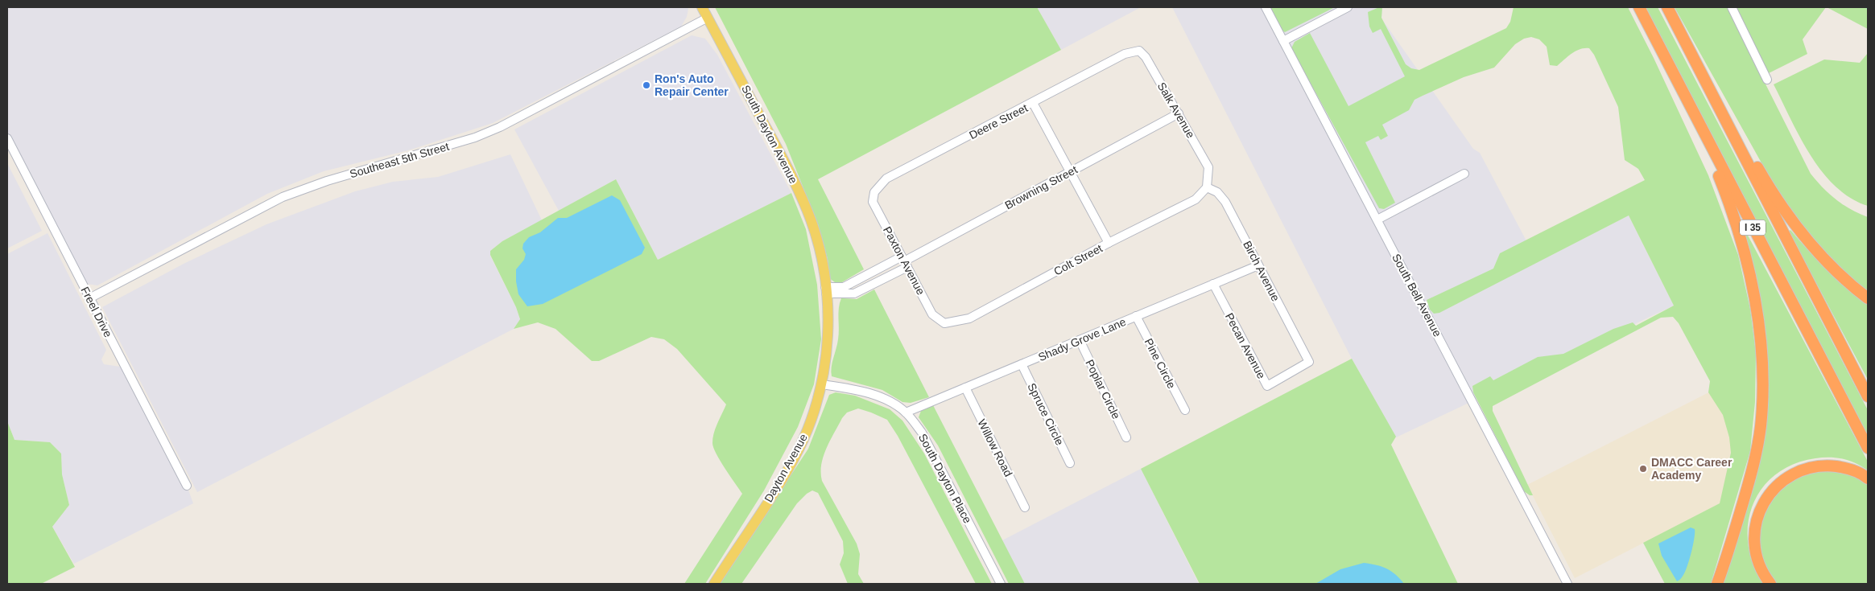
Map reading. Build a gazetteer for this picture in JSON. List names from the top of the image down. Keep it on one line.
{"streets":{"highway":["I 35"],"main road":["South Dayton Avenue","Dayton Avenue"],"street":["Salk Avenue","Deere Street","Southeast 5th Street","Browning Street","Colt Street","Paxton Avenue","Birch Avenue","South Bell Avenue","Freel Drive","Shady Grove Lane","Pecan Avenue","Pine Circle","Poplar Circle","Spruce Circle","Willow Road","South Dayton Place"]},"crossings":[["Salk Avenue","Deere Street"],["Salk Avenue","Browning Street"],["Salk Avenue","Colt Street"],["Salk Avenue","Birch Avenue"],["Deere Street","Paxton Avenue"],["South Dayton Avenue","Southeast 5th Street"],["South Dayton Avenue","Dayton Avenue"],["Southeast 5th Street","Freel Drive"],["Browning Street","Paxton Avenue"],["Browning Street","Dayton Avenue"],["Colt Street","Paxton Avenue"],["Colt Street","Birch Avenue"],["Birch Avenue","Shady Grove Lane"],["Birch Avenue","Pecan Avenue"],["Shady Grove Lane","Pecan Avenue"],["Shady Grove Lane","Pine Circle"],["Shady Grove Lane","Poplar Circle"],["Shady Grove Lane","Spruce Circle"],["Shady Grove Lane","Willow Road"],["Shady Grove Lane","South Dayton Place"],["Dayton Avenue","South Dayton Place"]],"places":["Ron's Auto Repair Center","DMACC Career Academy"]}
